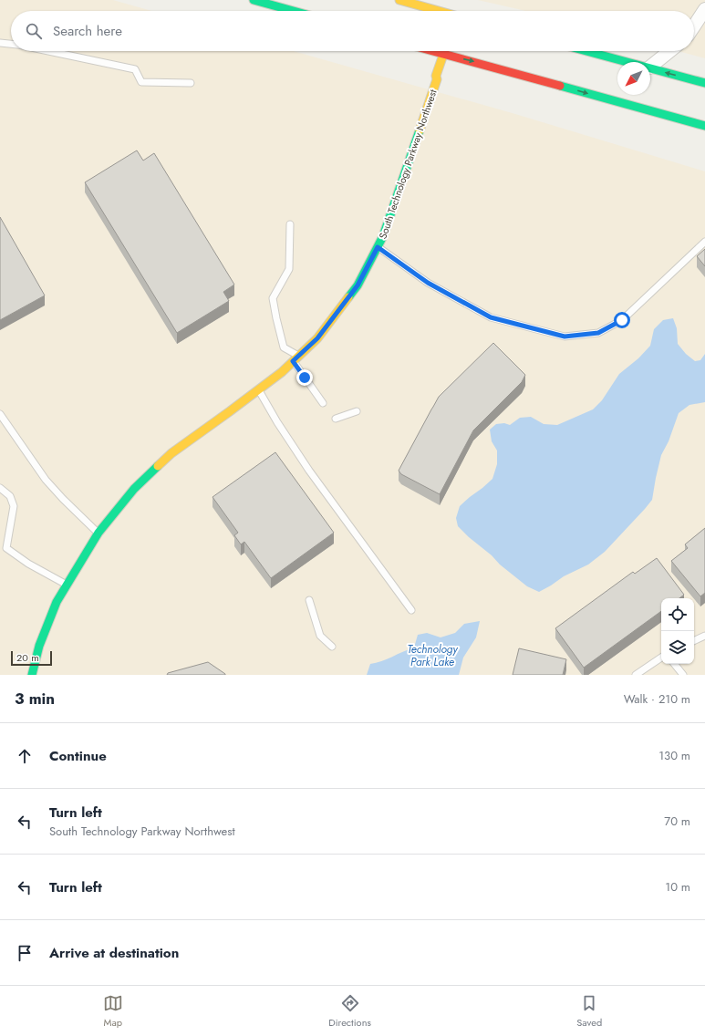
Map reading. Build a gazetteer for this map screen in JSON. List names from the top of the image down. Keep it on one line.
{"streets":{"main road":["South Technology Parkway Northwest"]},"water":["Technology Park Lake"],"scale_bar":"20 m","north":"bottom left","page":{"search":"Search here","scale":"20 m","heading":["3 min","Walk · 210 m"],"list":[["Continue","130 m"],["Turn left","South Technology Parkway Northwest","70 m"],["Turn left","10 m"],"Arrive at destination"],"nav":["Map","Directions","Saved"]}}
